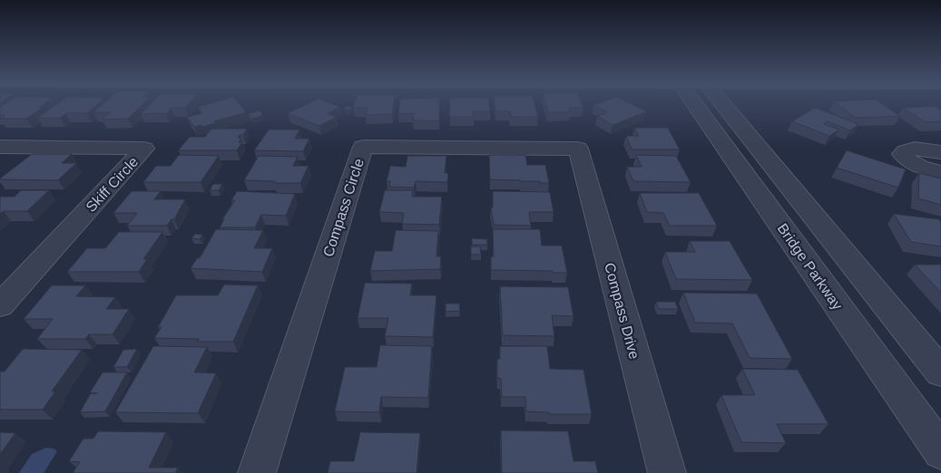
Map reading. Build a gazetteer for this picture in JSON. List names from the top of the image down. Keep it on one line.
{"streets":{"street":["Skiff Circle","Compass Circle","Bridge Parkway","Compass Drive"]},"crossings":[["Compass Circle","Compass Drive"]]}
